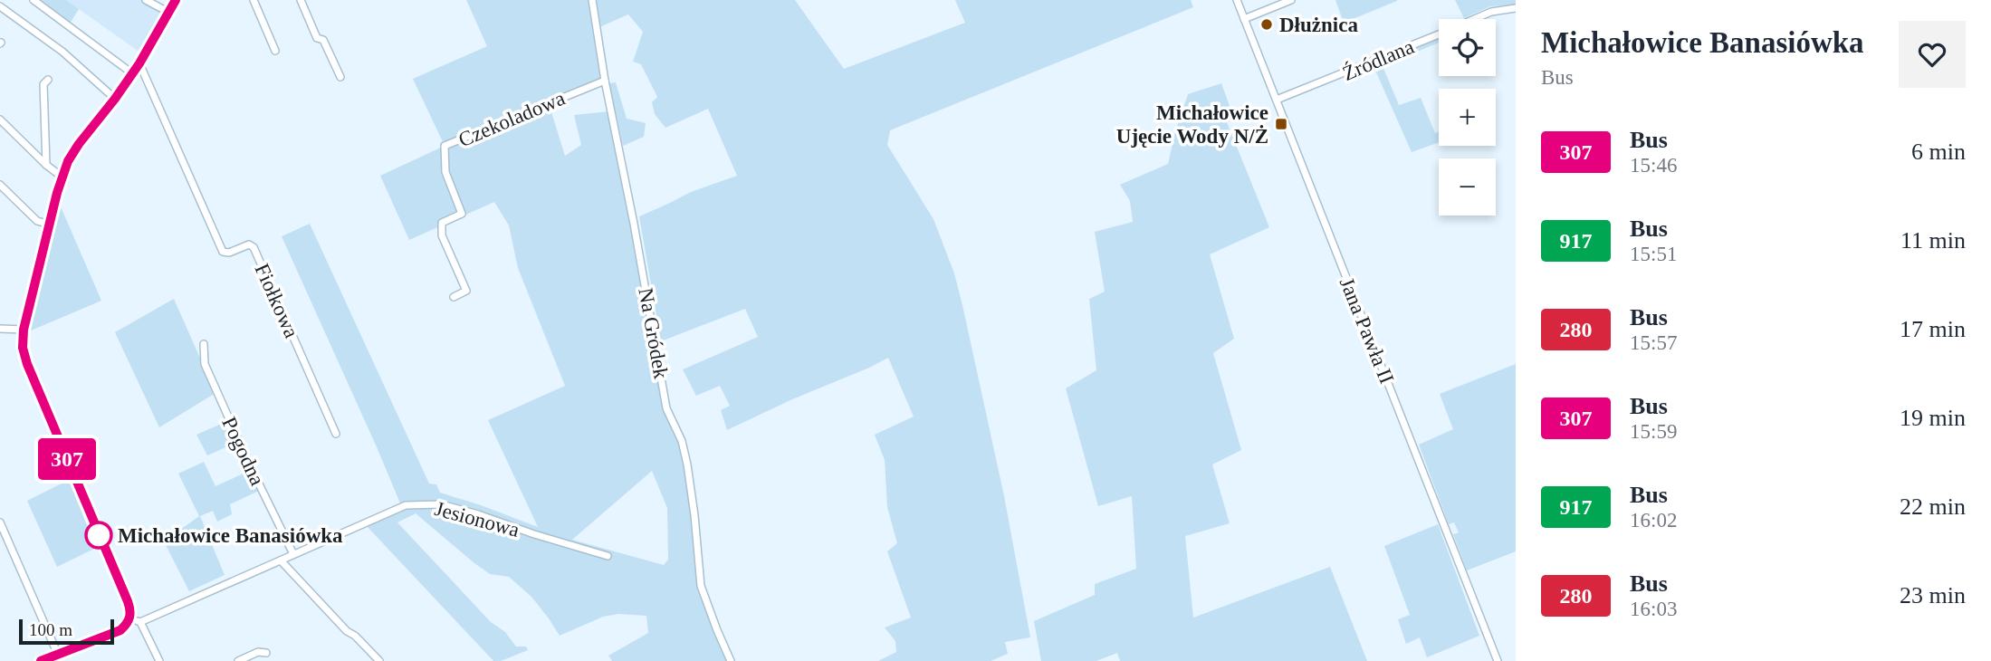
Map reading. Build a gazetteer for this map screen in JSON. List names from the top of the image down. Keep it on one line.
{"streets":{"street":["Źródlana","Czekoladowa","Fiołkowa","Jana Pawła II","Na Gródek","Pogodna","Jesionowa"]},"crossings":[["Źródlana","Jana Pawła II"],["Czekoladowa","Na Gródek"],["Pogodna","Jesionowa"]],"places":{"other":["Dłużnica","Michałowice Banasiówka"],"transit":["Michałowice Ujęcie Wody N/Ż"]},"lines":["bus line 307"],"scale_bar":"100 m","page":{"on_map":"307","heading":["Michałowice Banasiówka","Bus"],"map_buttons":["+","−"],"list":[{"mark":"307","name":"Bus","note":"15:46","value":"6 min"},{"mark":"917","name":"Bus","note":"15:51","value":"11 min"},{"mark":"280","name":"Bus","note":"15:57","value":"17 min"},{"mark":"307","name":"Bus","note":"15:59","value":"19 min"},{"mark":"917","name":"Bus","note":"16:02","value":"22 min"},{"mark":"280","name":"Bus","note":"16:03","value":"23 min"}],"scale":"100 m"}}
